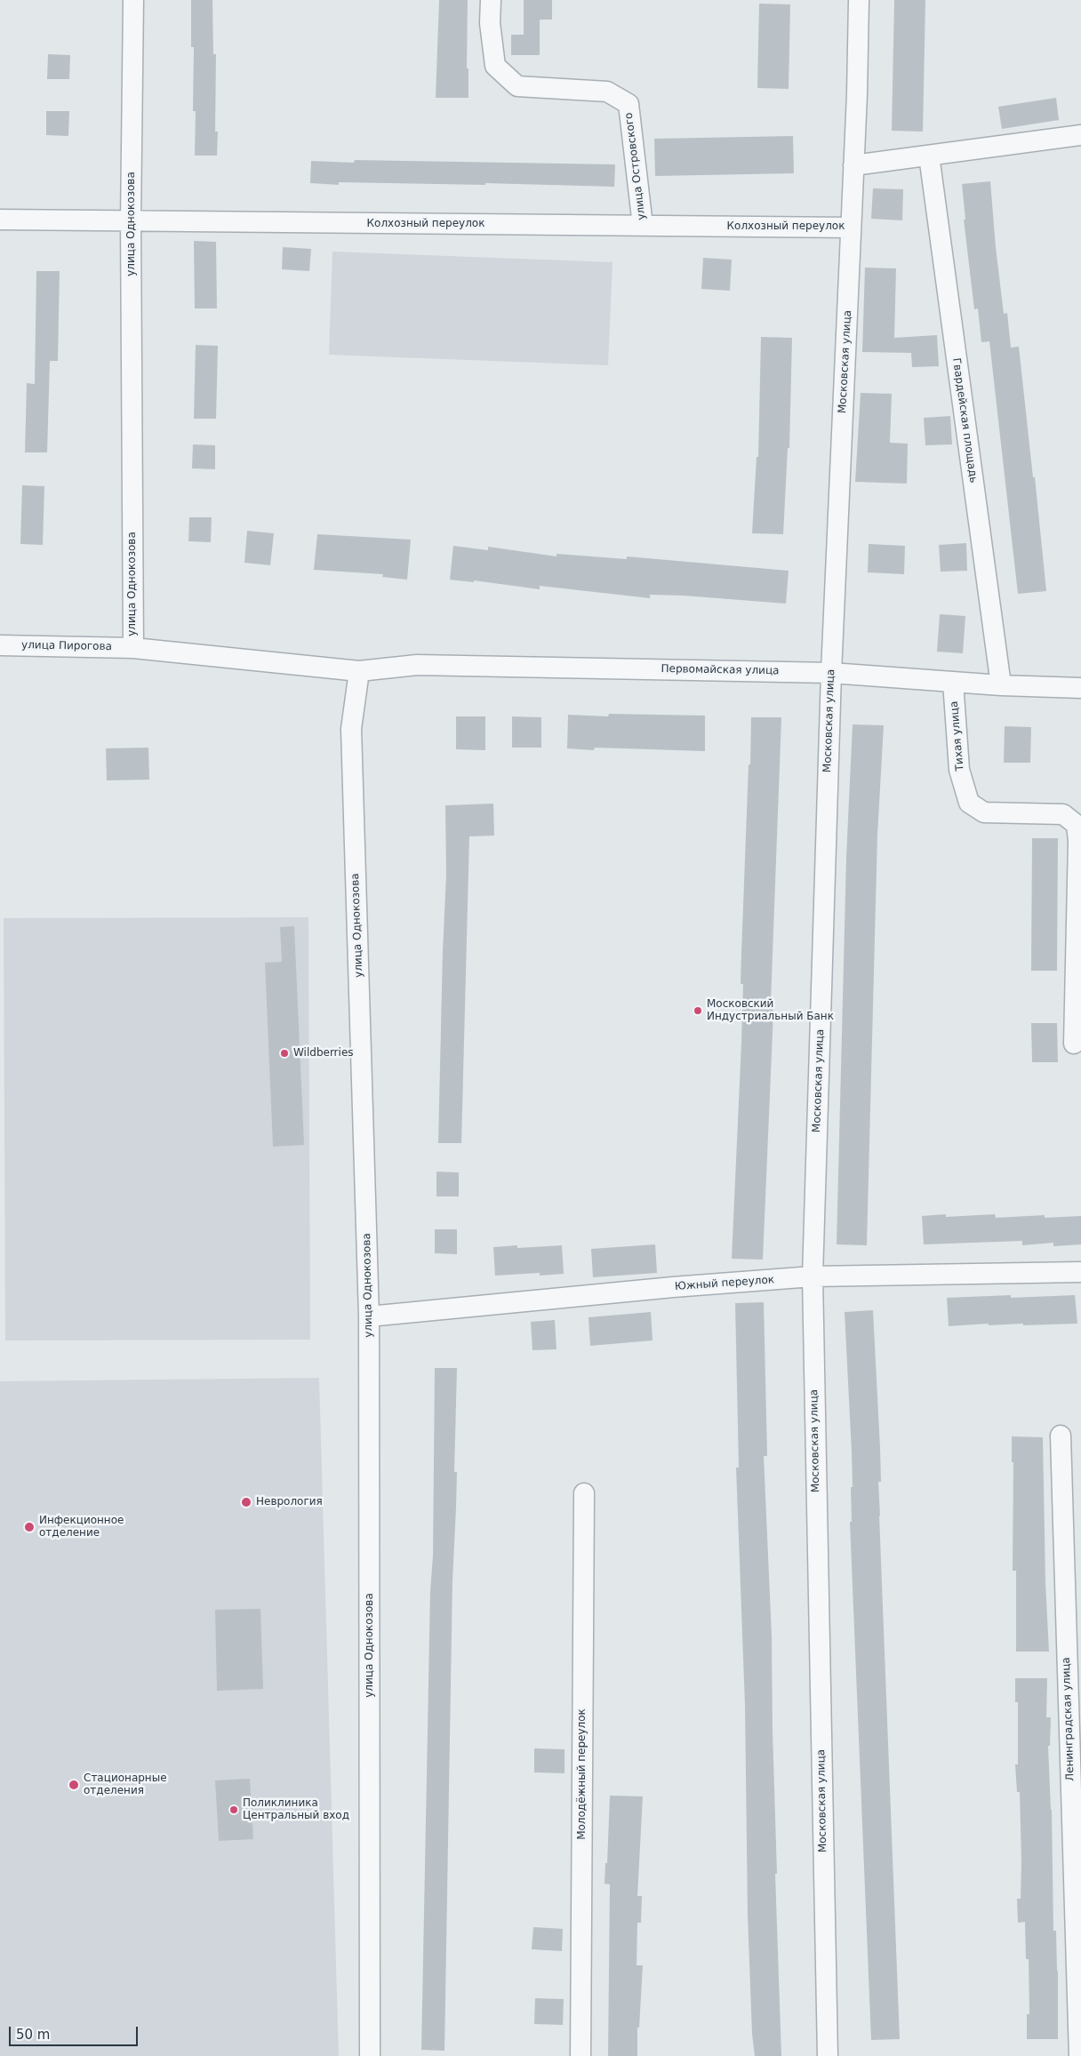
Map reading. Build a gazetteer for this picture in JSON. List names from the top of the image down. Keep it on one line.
{"streets":{"street":["улица Островского","улица Однокозова","Колхозный переулок","Московская улица","Гвардейская площадь","улица Пирогова","Первомайская улица","Тихая улица","Южный переулок","Ленинградская улица","Молодёжный переулок"]},"crossings":[["улица Островского","Колхозный переулок"],["улица Однокозова","Колхозный переулок"],["улица Однокозова","улица Пирогова"],["улица Однокозова","Первомайская улица"],["улица Однокозова","Южный переулок"],["Колхозный переулок","Московская улица"],["Московская улица","Первомайская улица"],["Московская улица","Южный переулок"],["Гвардейская площадь","Первомайская улица"],["Первомайская улица","Тихая улица"]],"places":["Московский Индустриальный Банк","Wildberries","Неврология","Инфекционное отделение","Стационарные отделения","Поликлиника Центральный вход"],"scale_bar":"50 m"}
